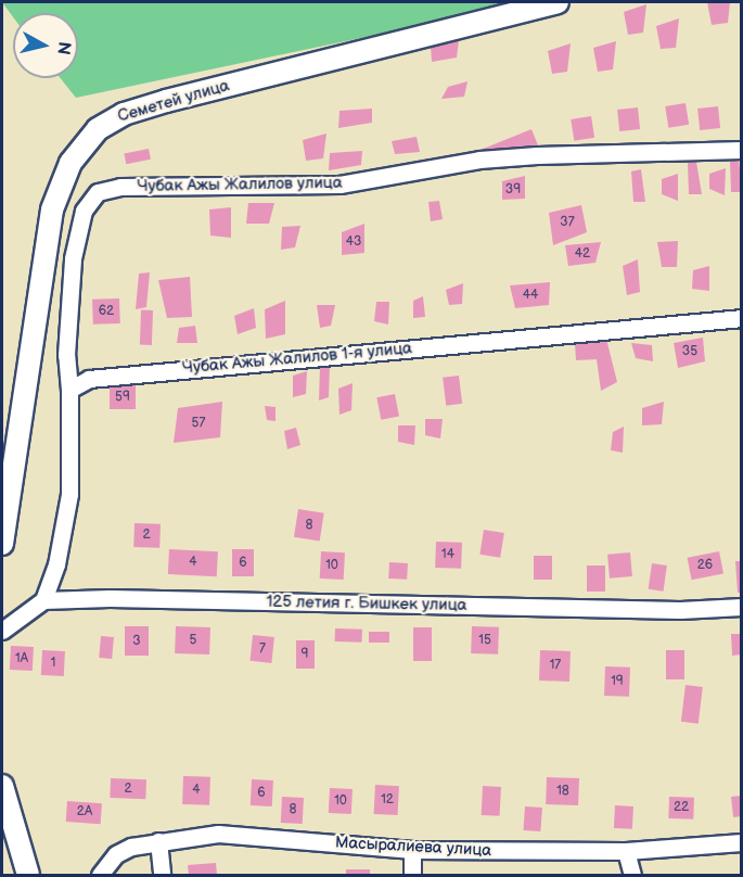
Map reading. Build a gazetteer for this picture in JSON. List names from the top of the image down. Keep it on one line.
{"streets":{"street":["Семетей улица","Чубак Ажы Жалилов улица","Чубак Ажы Жалилов 1-я улица","125 летия г. Бишкек улица","Масыралиева улица"]},"crossings":[["Чубак Ажы Жалилов улица","Чубак Ажы Жалилов 1-я улица"]],"house_numbers":["39","37","43","42","44","62","35","59","57","8","2","14","4","6","10","26","5","15","3","7","9","1А","1","17","19","2","4","18","6","12","10","22","8","2А"],"north":"right"}
